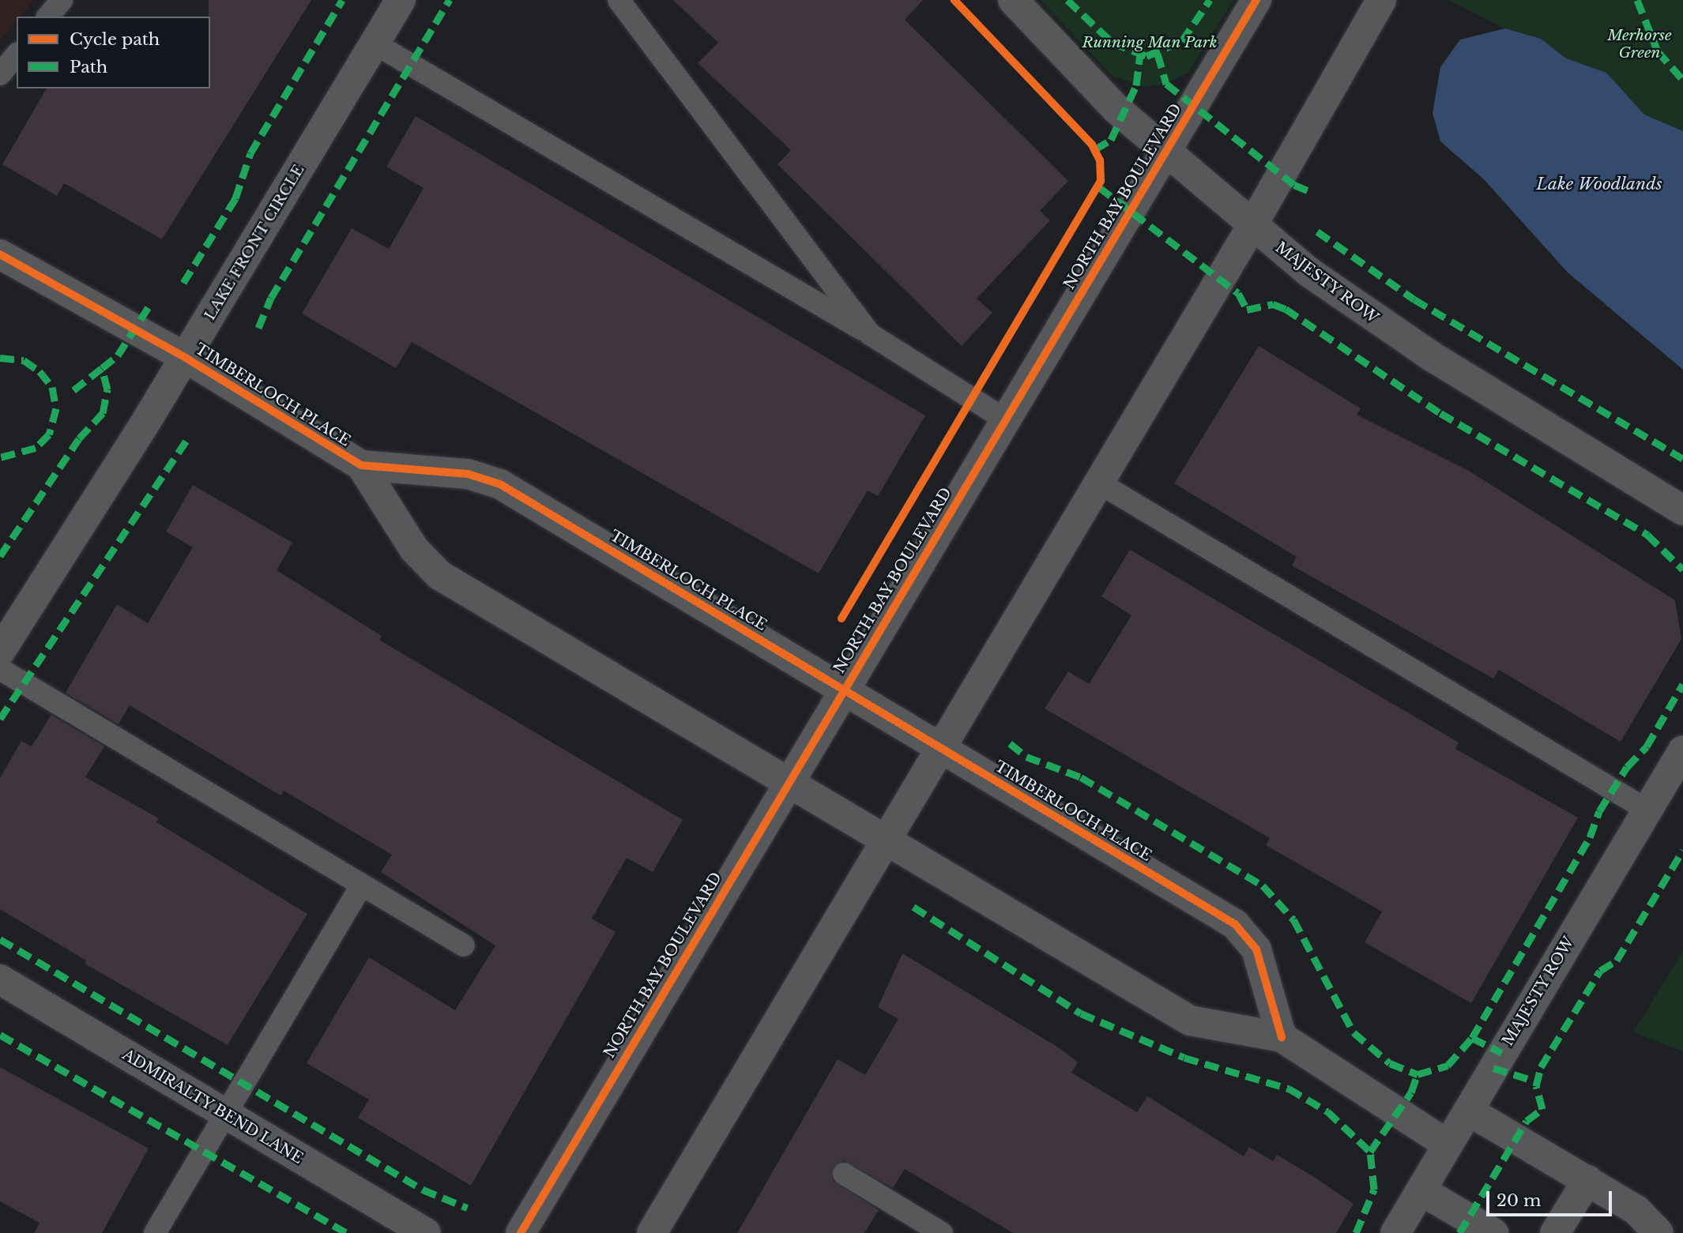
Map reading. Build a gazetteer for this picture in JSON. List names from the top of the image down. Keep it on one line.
{"streets":{"street":["NORTH BAY BOULEVARD","LAKE FRONT CIRCLE","MAJESTY ROW","TIMBERLOCH PLACE","ADMIRALTY BEND LANE"]},"crossings":[["NORTH BAY BOULEVARD","MAJESTY ROW"],["NORTH BAY BOULEVARD","TIMBERLOCH PLACE"],["LAKE FRONT CIRCLE","TIMBERLOCH PLACE"],["MAJESTY ROW","TIMBERLOCH PLACE"]],"water":["Lake Woodlands"],"parks":["Merhorse Green","Running Man Park"],"legend":["Cycle path","Path"],"scale_bar":"20 m"}
